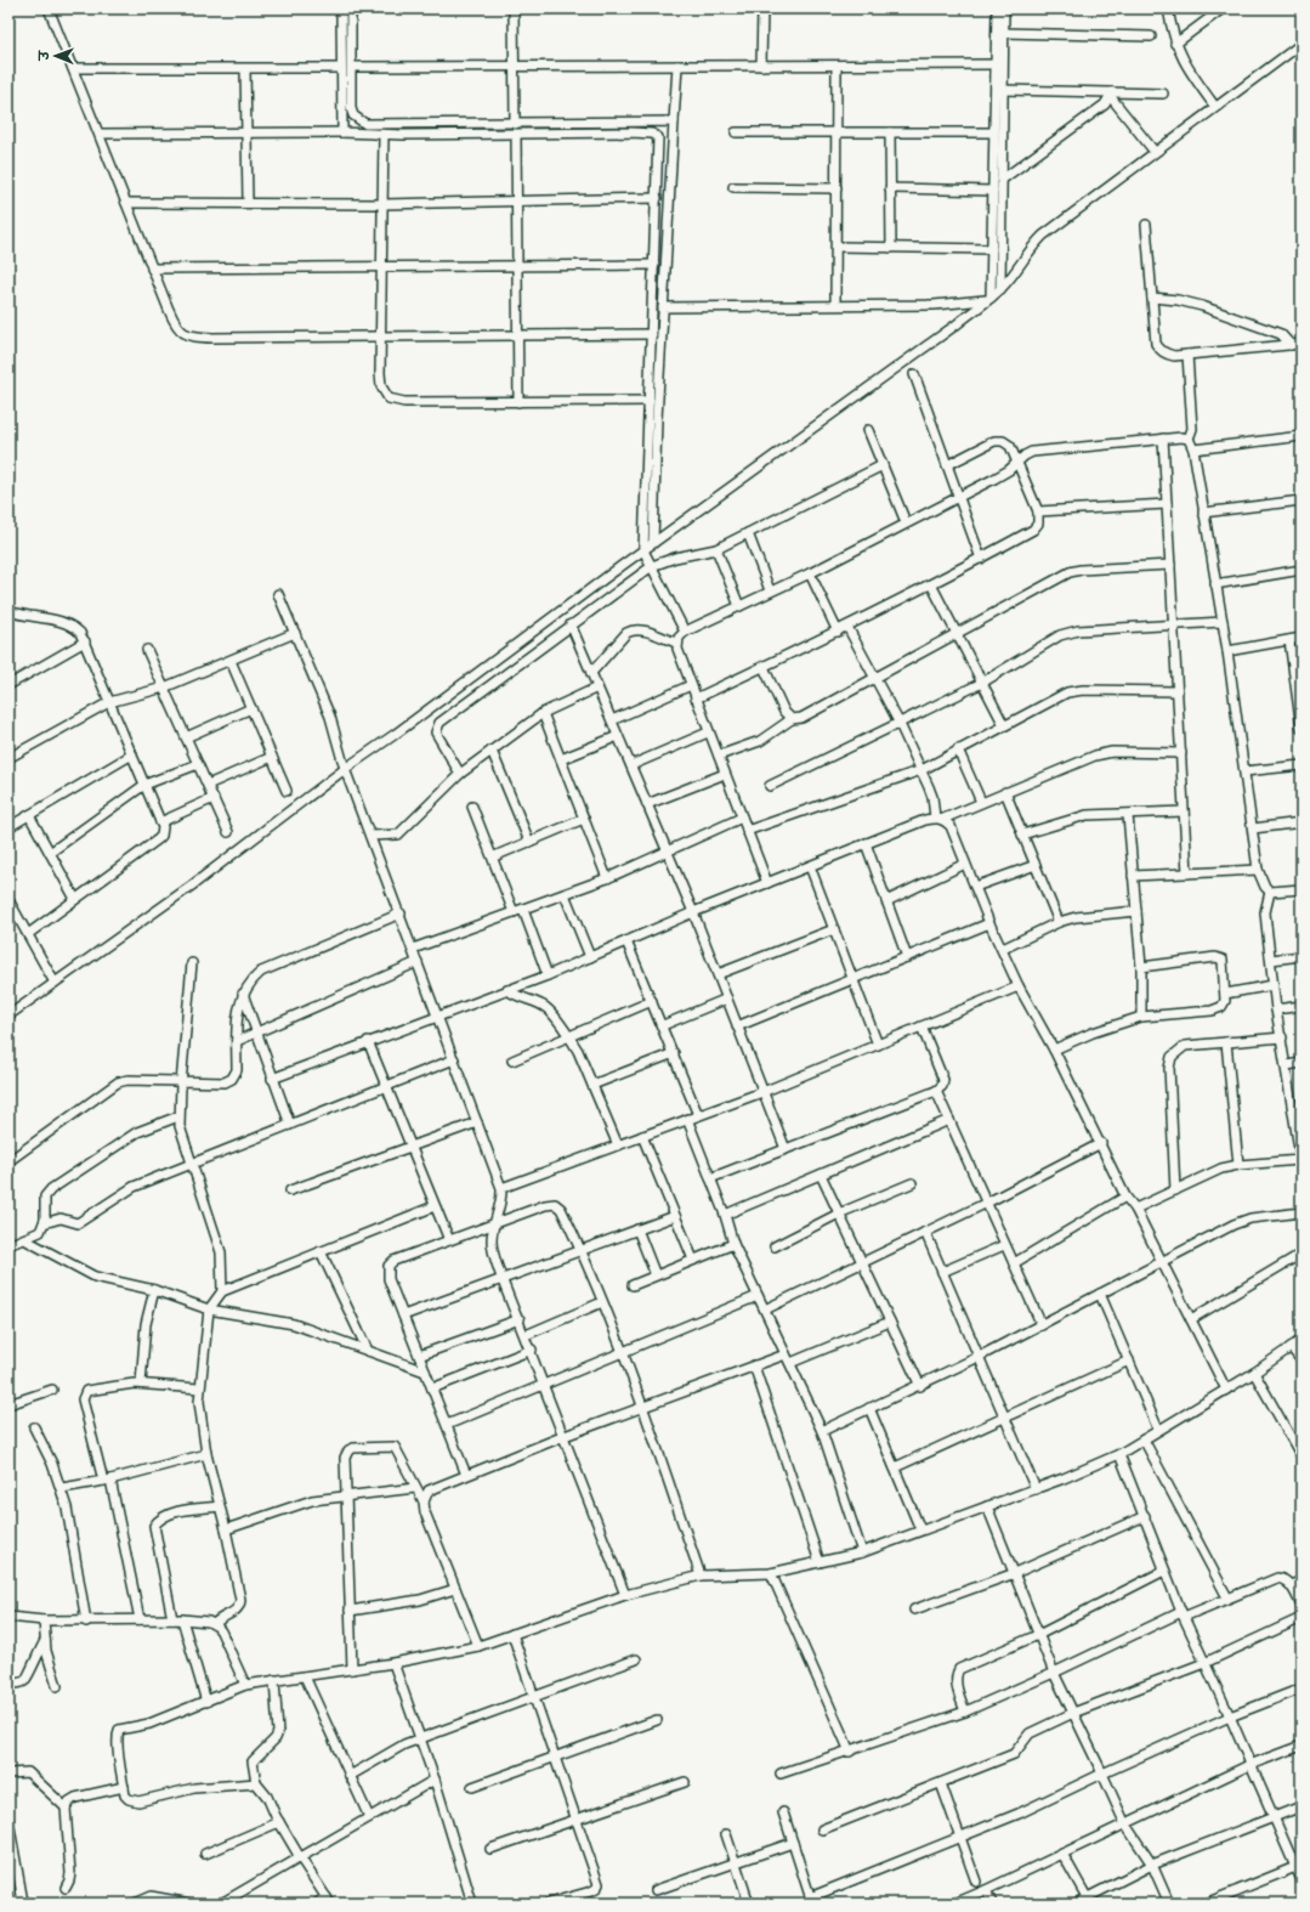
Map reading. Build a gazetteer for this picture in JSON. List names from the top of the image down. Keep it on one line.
{"north":"left"}
